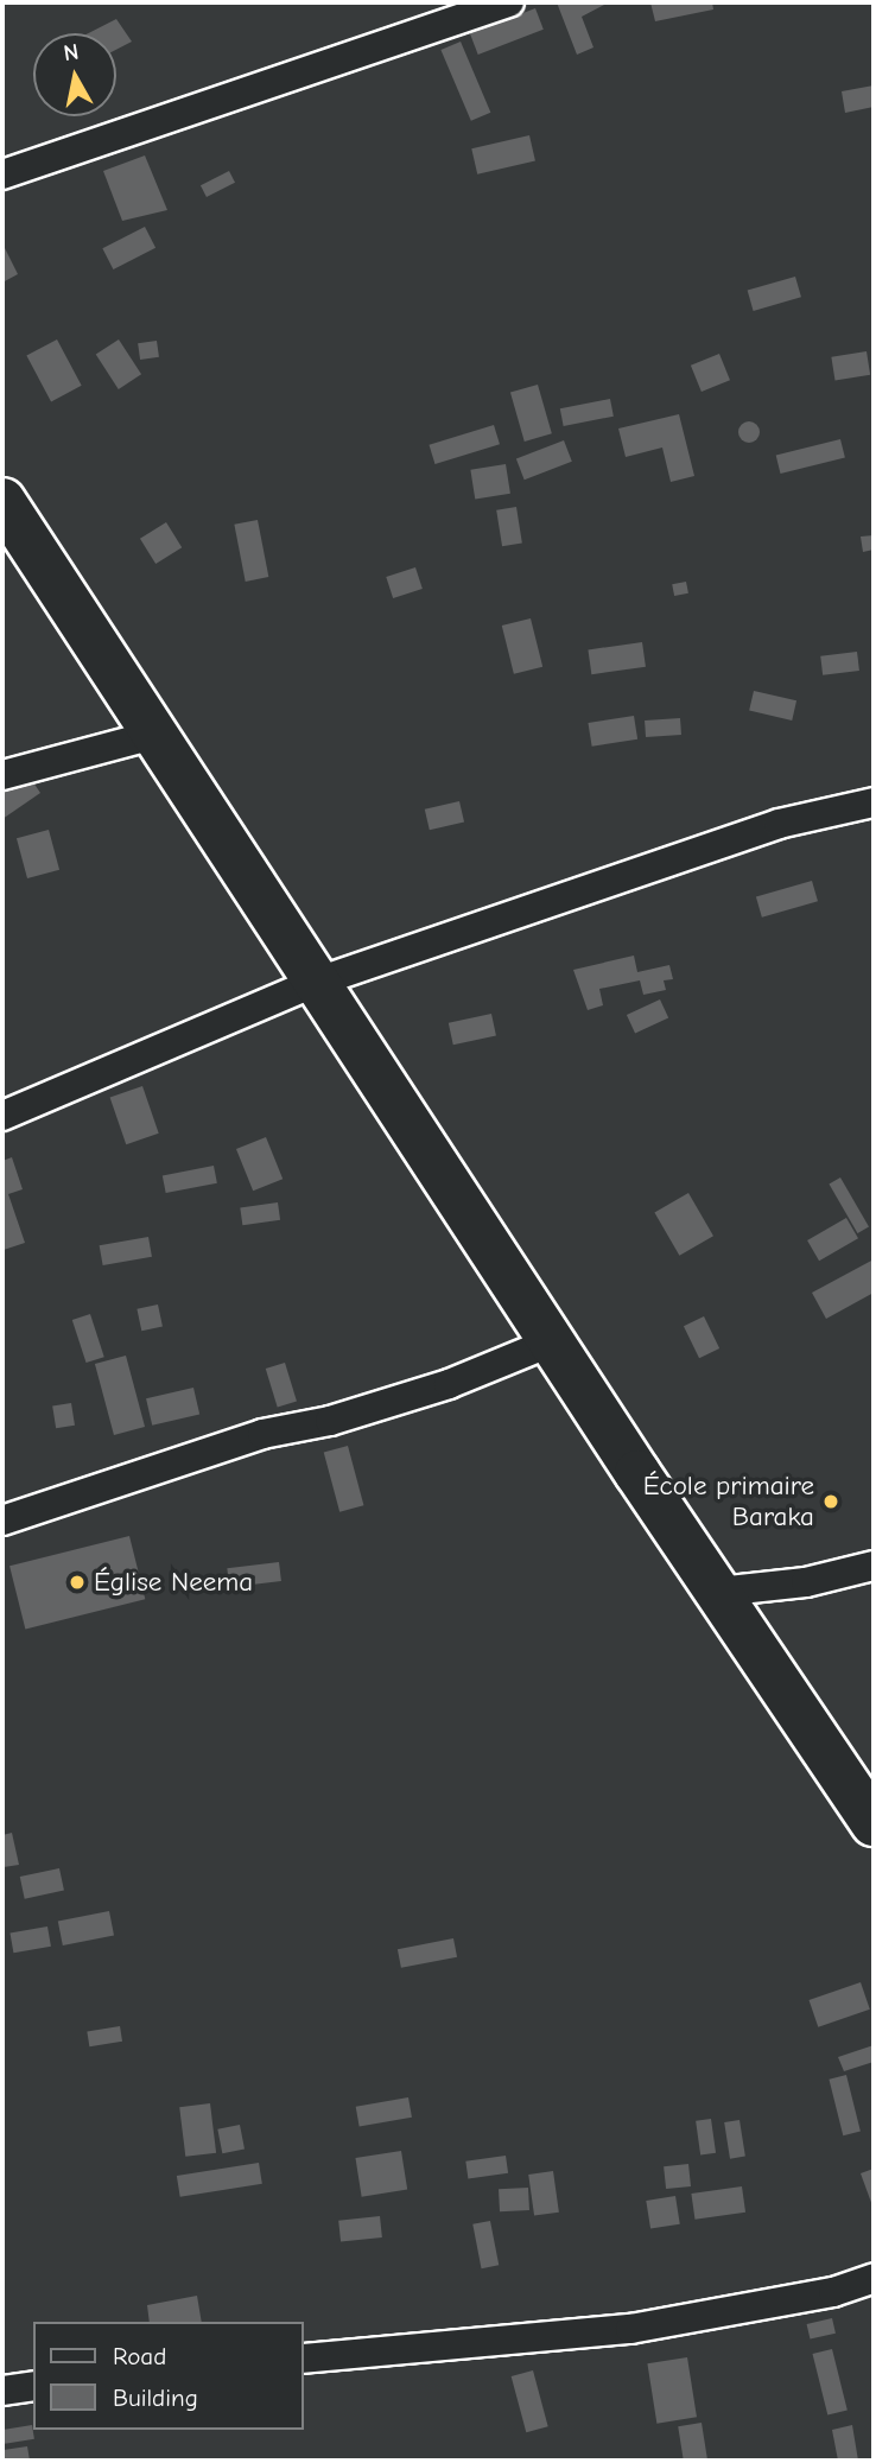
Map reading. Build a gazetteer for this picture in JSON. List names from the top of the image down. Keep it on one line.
{"places":["École primaire Baraka","Église Neema"],"legend":["Road","Building"],"north":"top"}
